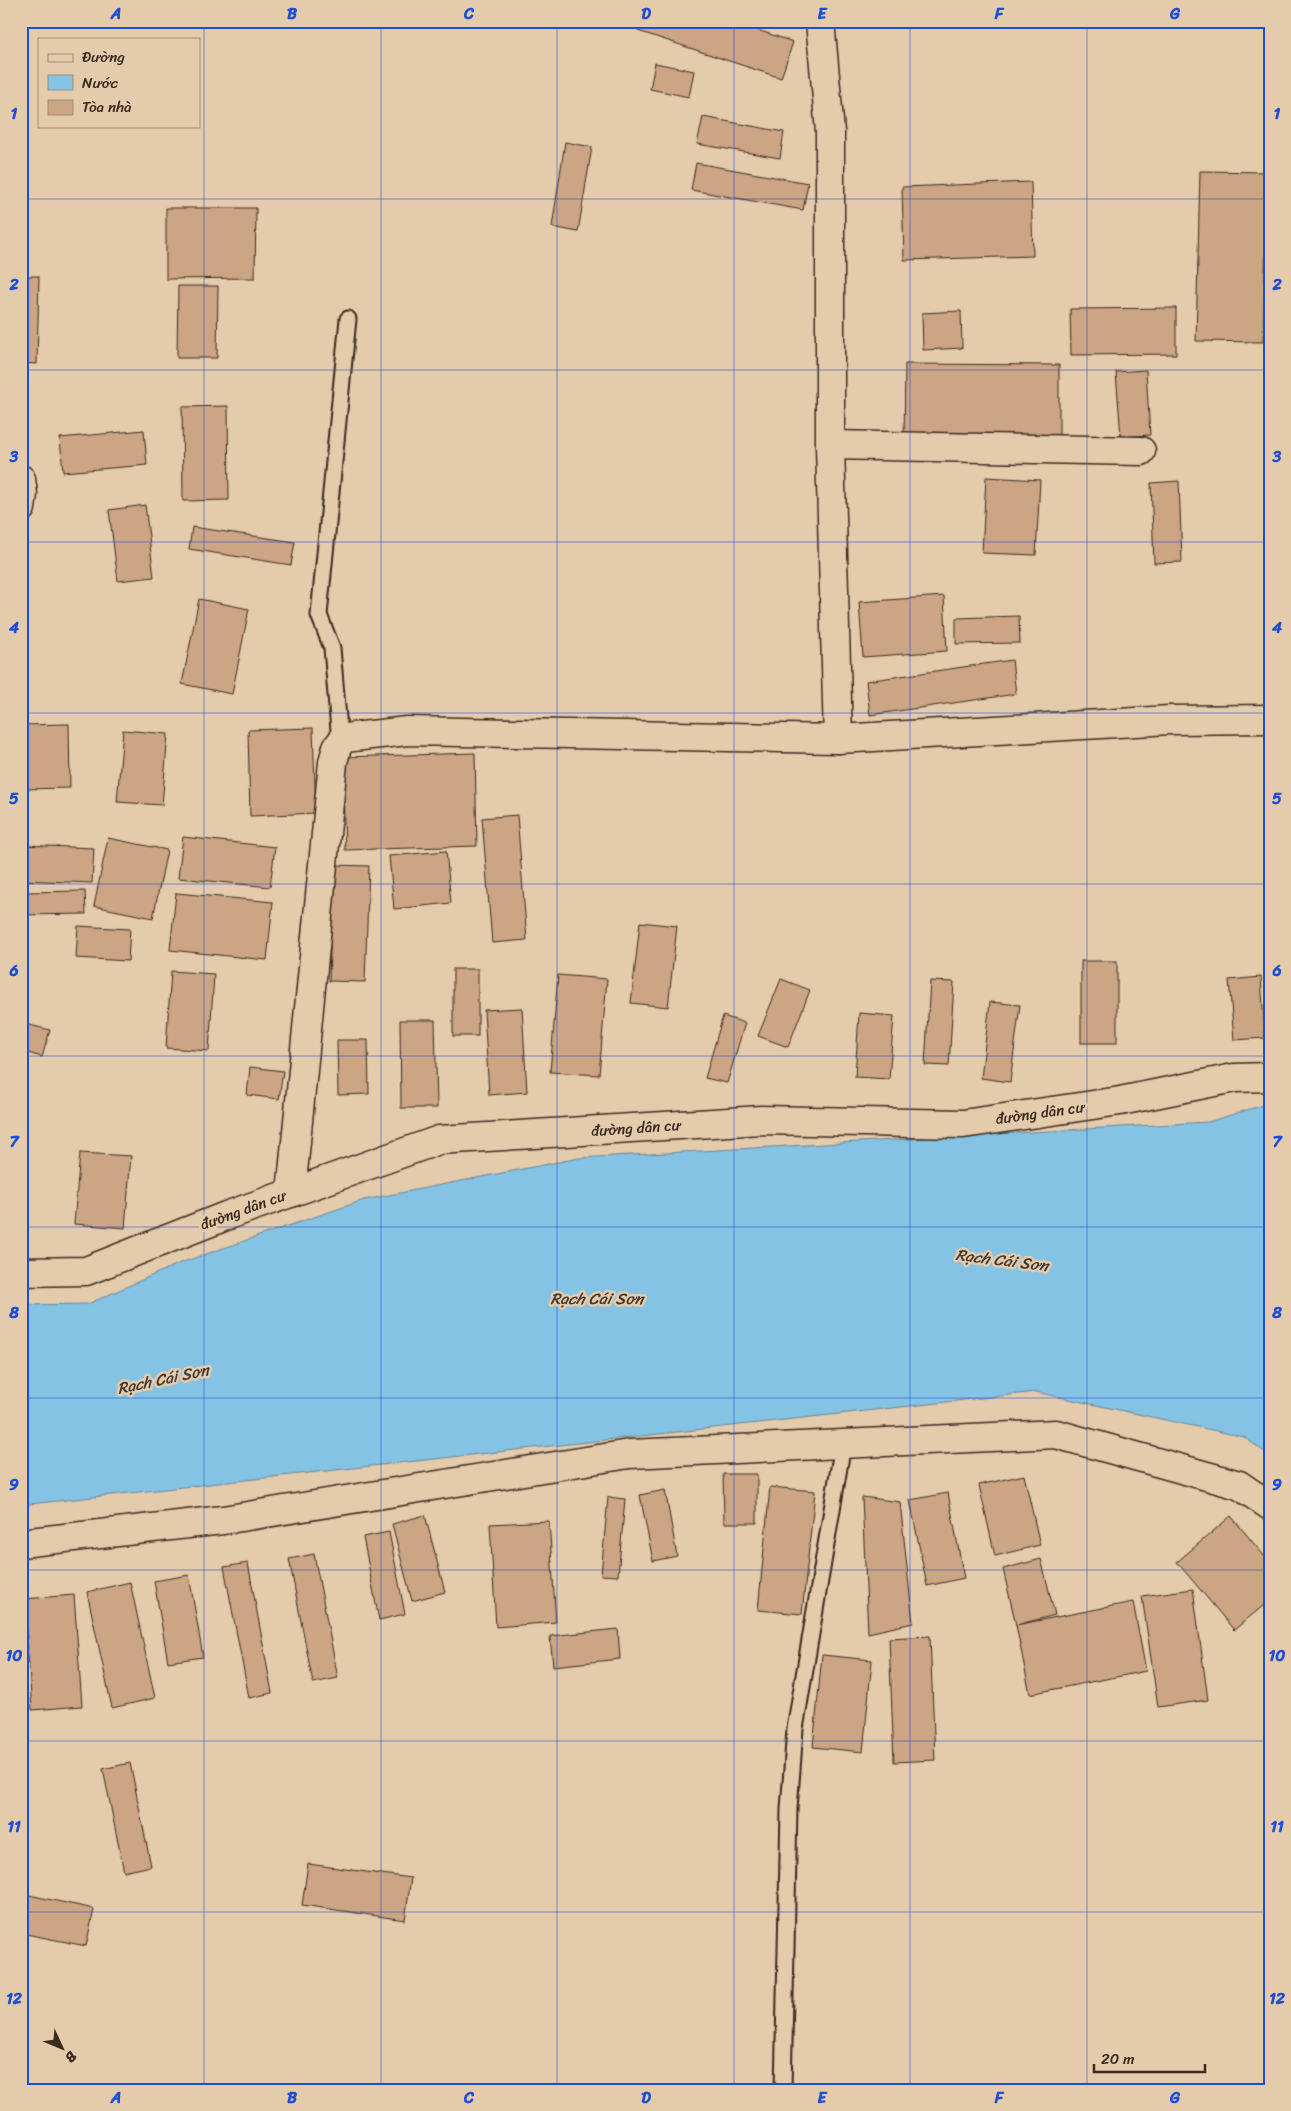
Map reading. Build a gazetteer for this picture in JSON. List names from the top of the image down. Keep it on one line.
{"streets":{"street":["đường dân cư"]},"water":["Rạch Cái Sơn"],"legend":["Đường","Nước","Tòa nhà"],"scale_bar":"20 m","north":"bottom right","grid":{"columns":["A","B","C","D","E","F","G"],"rows":["1","2","3","4","5","6","7","8","9","10","11","12"]}}
